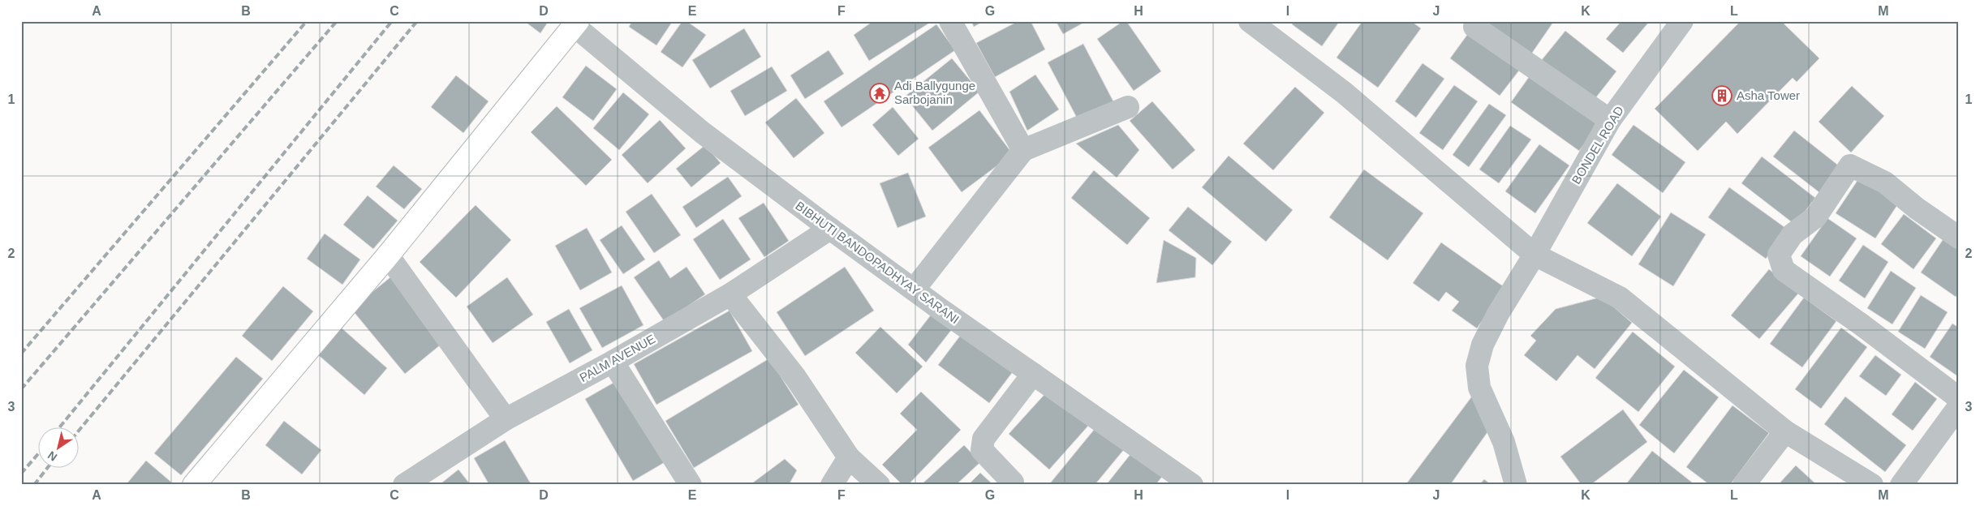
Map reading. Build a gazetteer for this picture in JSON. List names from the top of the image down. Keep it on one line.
{"streets":{"street":["BONDEL ROAD","BIBHUTI BANDOPADHYAY SARANI","PALM AVENUE"]},"crossings":[["BIBHUTI BANDOPADHYAY SARANI","PALM AVENUE"]],"places":{"temple":["Adi Ballygunge Sarbojanin"],"building":["Asha Tower"]},"north":"bottom left","grid":{"columns":["A","B","C","D","E","F","G","H","I","J","K","L","M"],"rows":["1","2","3"]}}
